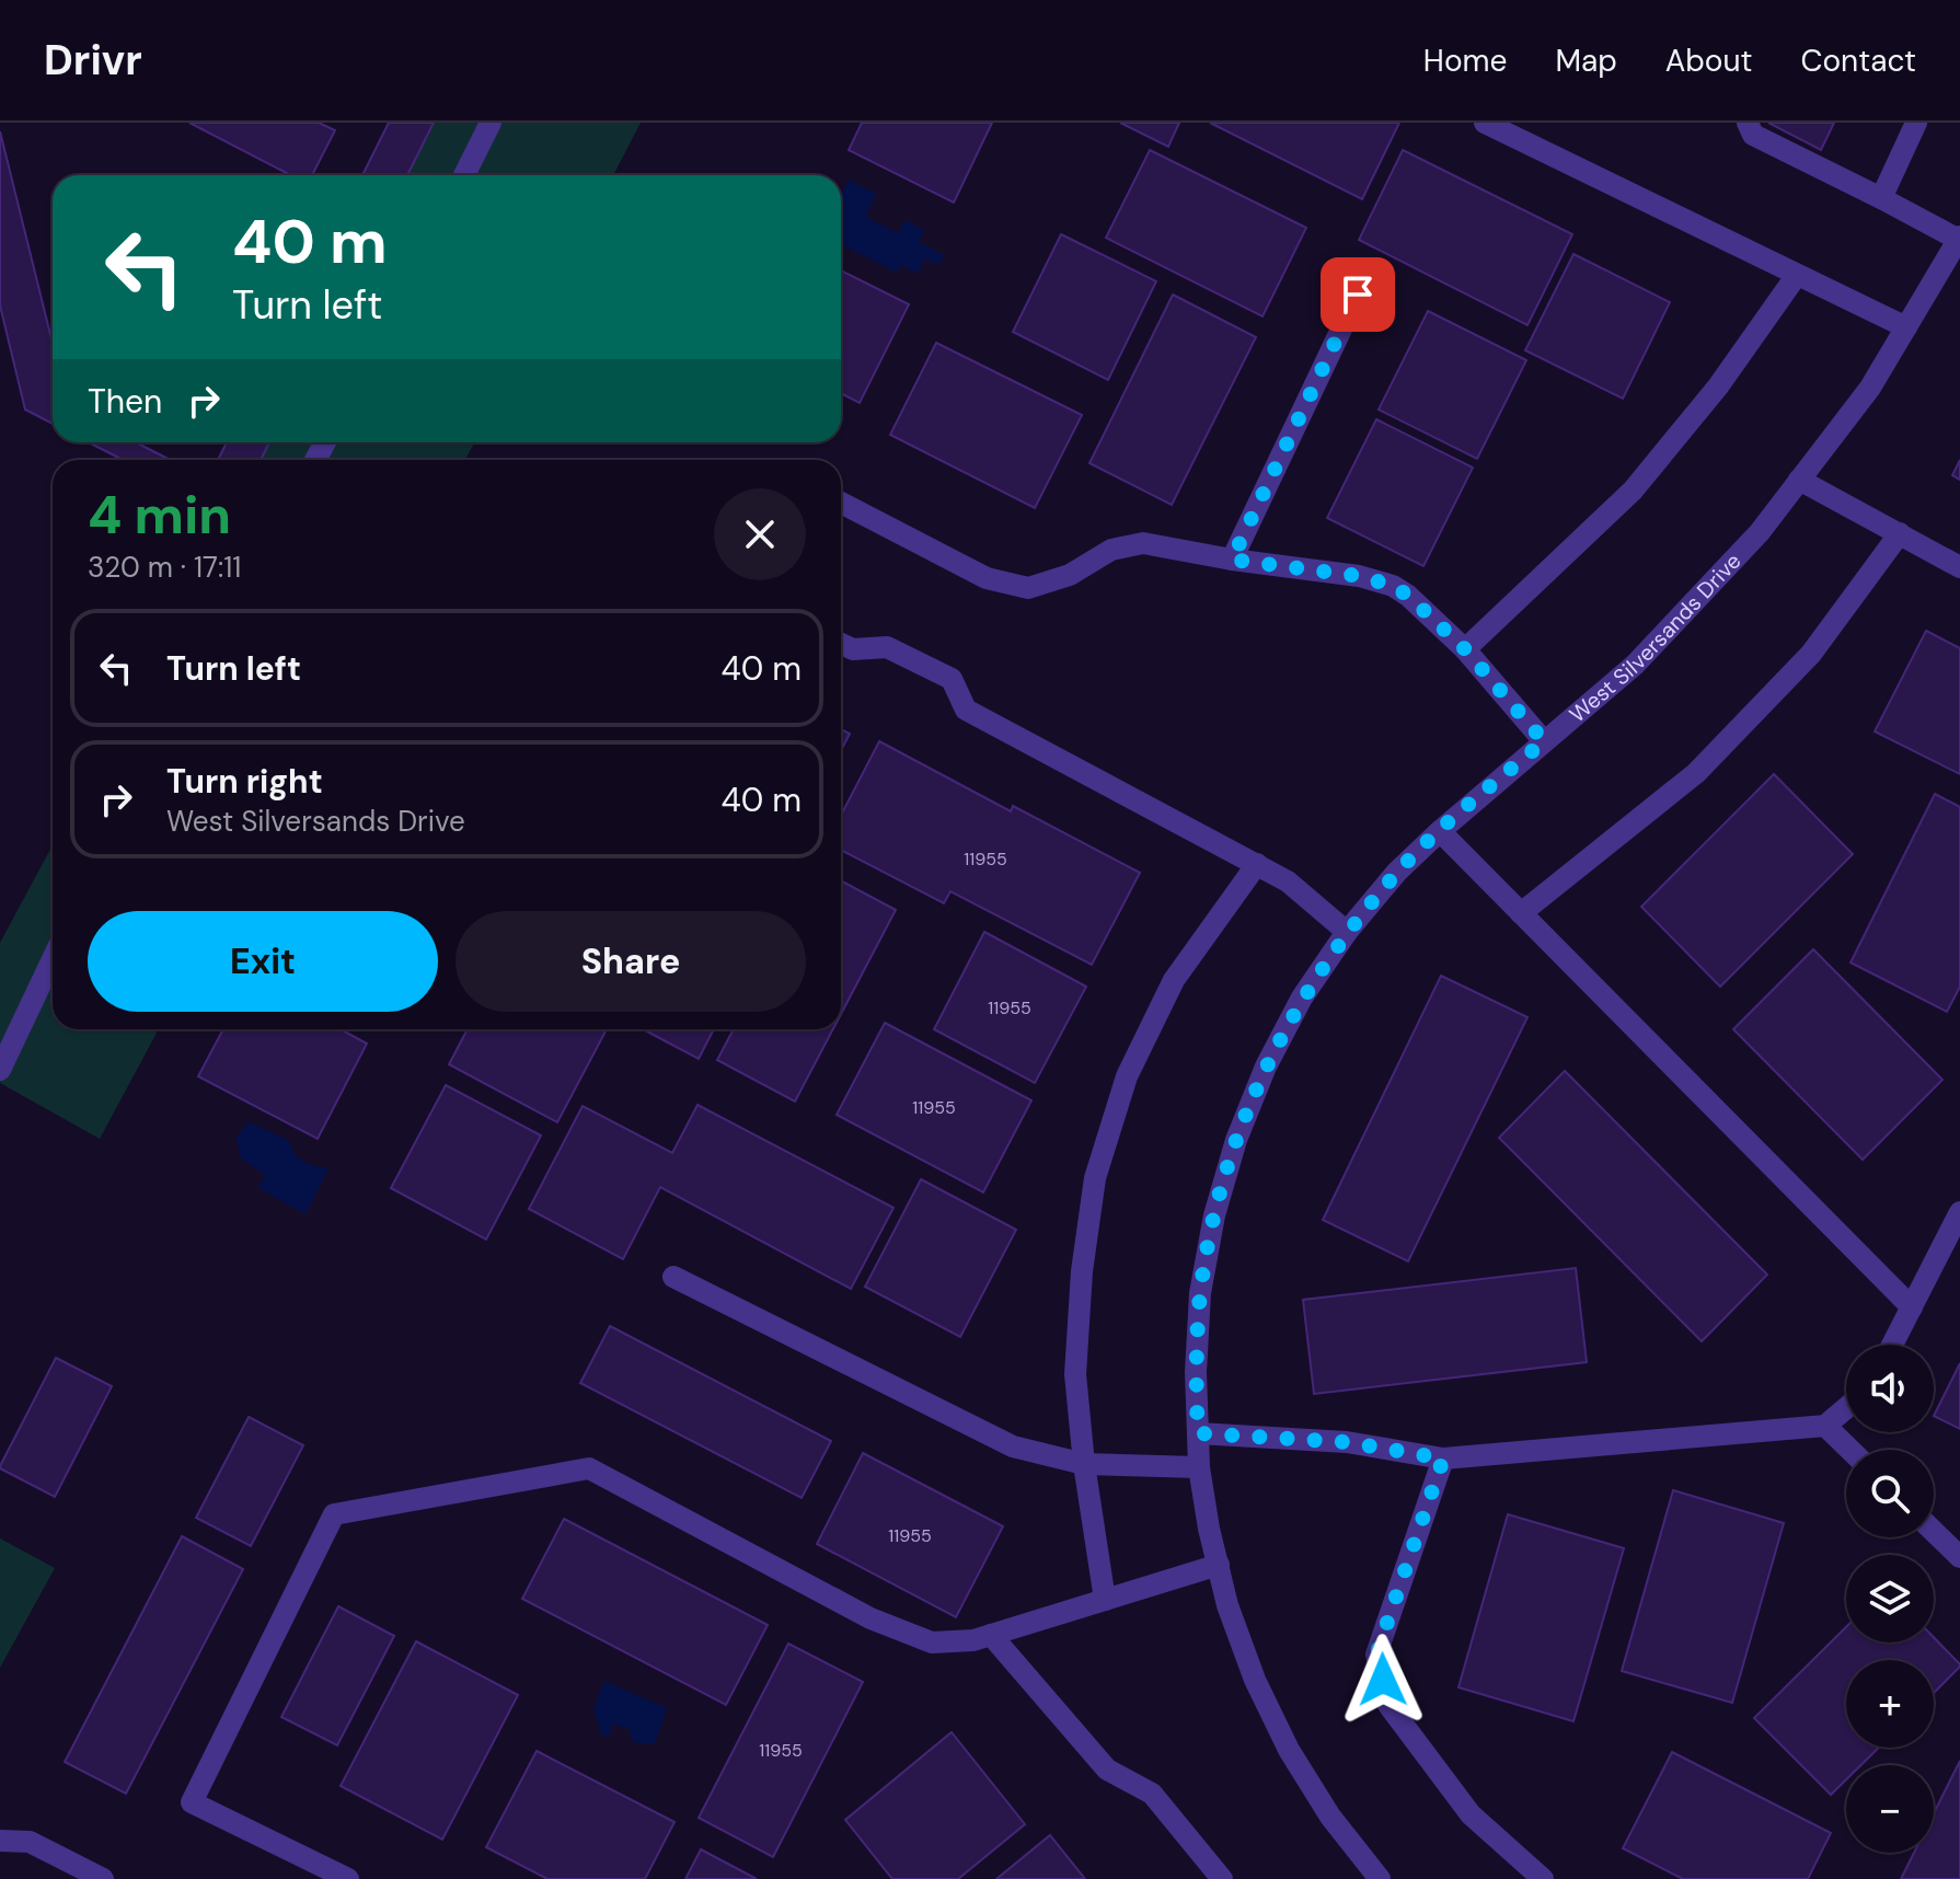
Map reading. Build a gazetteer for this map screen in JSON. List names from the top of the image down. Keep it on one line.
{"streets":{"street":["West Silversands Drive"]},"house_numbers":["11955","11955","11955","11955","11955"],"page":{"header":"Drivr","nav":["Home","Map","About","Contact"],"turn":["40 m","Turn left"],"then":"Then","heading":["4 min","320 m · 17:11"],"list":[{"name":"Turn left","value":"40 m"},{"name":"Turn right","note":"West Silversands Drive","value":"40 m"}],"buttons":["Exit","Share"],"map_buttons":["+","−"]}}
